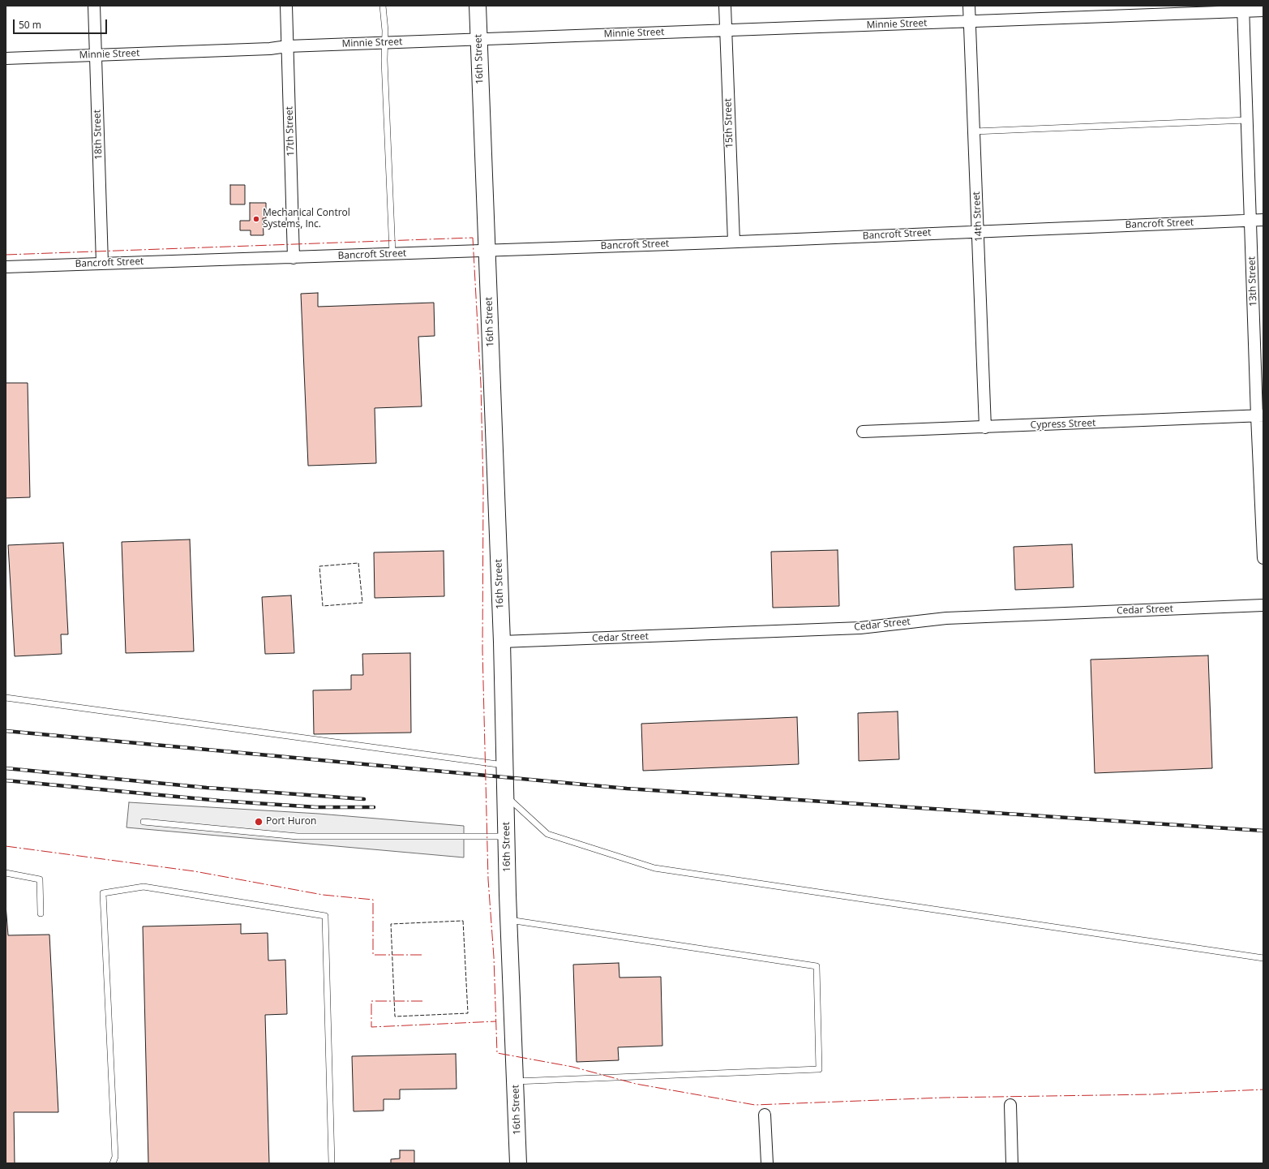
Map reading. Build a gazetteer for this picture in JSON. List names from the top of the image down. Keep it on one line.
{"streets":{"street":["Minnie Street","16th Street","15th Street","17th Street","18th Street","14th Street","Bancroft Street","13th Street","Cypress Street","Cedar Street"]},"crossings":[["Minnie Street","16th Street"],["Minnie Street","15th Street"],["Minnie Street","17th Street"],["Minnie Street","18th Street"],["Minnie Street","14th Street"],["Minnie Street","13th Street"],["16th Street","Bancroft Street"],["16th Street","Cedar Street"],["15th Street","Bancroft Street"],["17th Street","Bancroft Street"],["18th Street","Bancroft Street"],["14th Street","Bancroft Street"],["14th Street","Cypress Street"],["Bancroft Street","13th Street"],["13th Street","Cypress Street"]],"places":["Mechanical Control Systems, Inc.","Port Huron"],"scale_bar":"50 m"}
